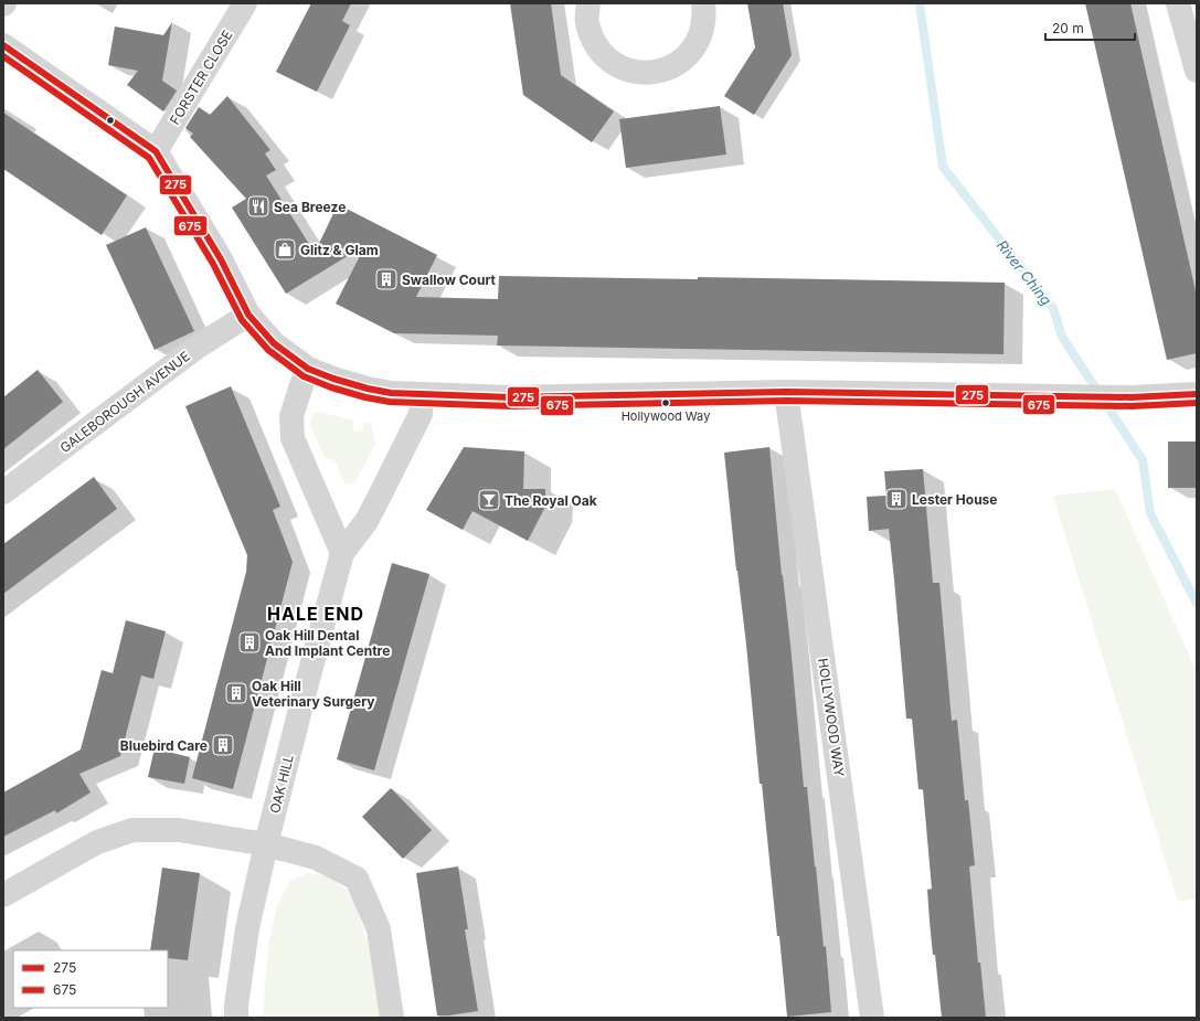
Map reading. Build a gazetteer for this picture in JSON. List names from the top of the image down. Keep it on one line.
{"streets":{"street":["FORSTER CLOSE","GALEBOROUGH AVENUE","HOLLYWOOD WAY","OAK HILL"]},"districts":["HALE END"],"water":["River Ching"],"places":{"restaurant":["Sea Breeze"],"shop":["Glitz & Glam"],"building":["Swallow Court","Lester House","Oak Hill Dental And Implant Centre","Oak Hill Veterinary Surgery","Bluebird Care"],"other":["Hollywood Way"],"bar":["The Royal Oak"]},"lines":["transit line 275","transit line 675"],"legend":["275","675"],"scale_bar":"20 m"}
